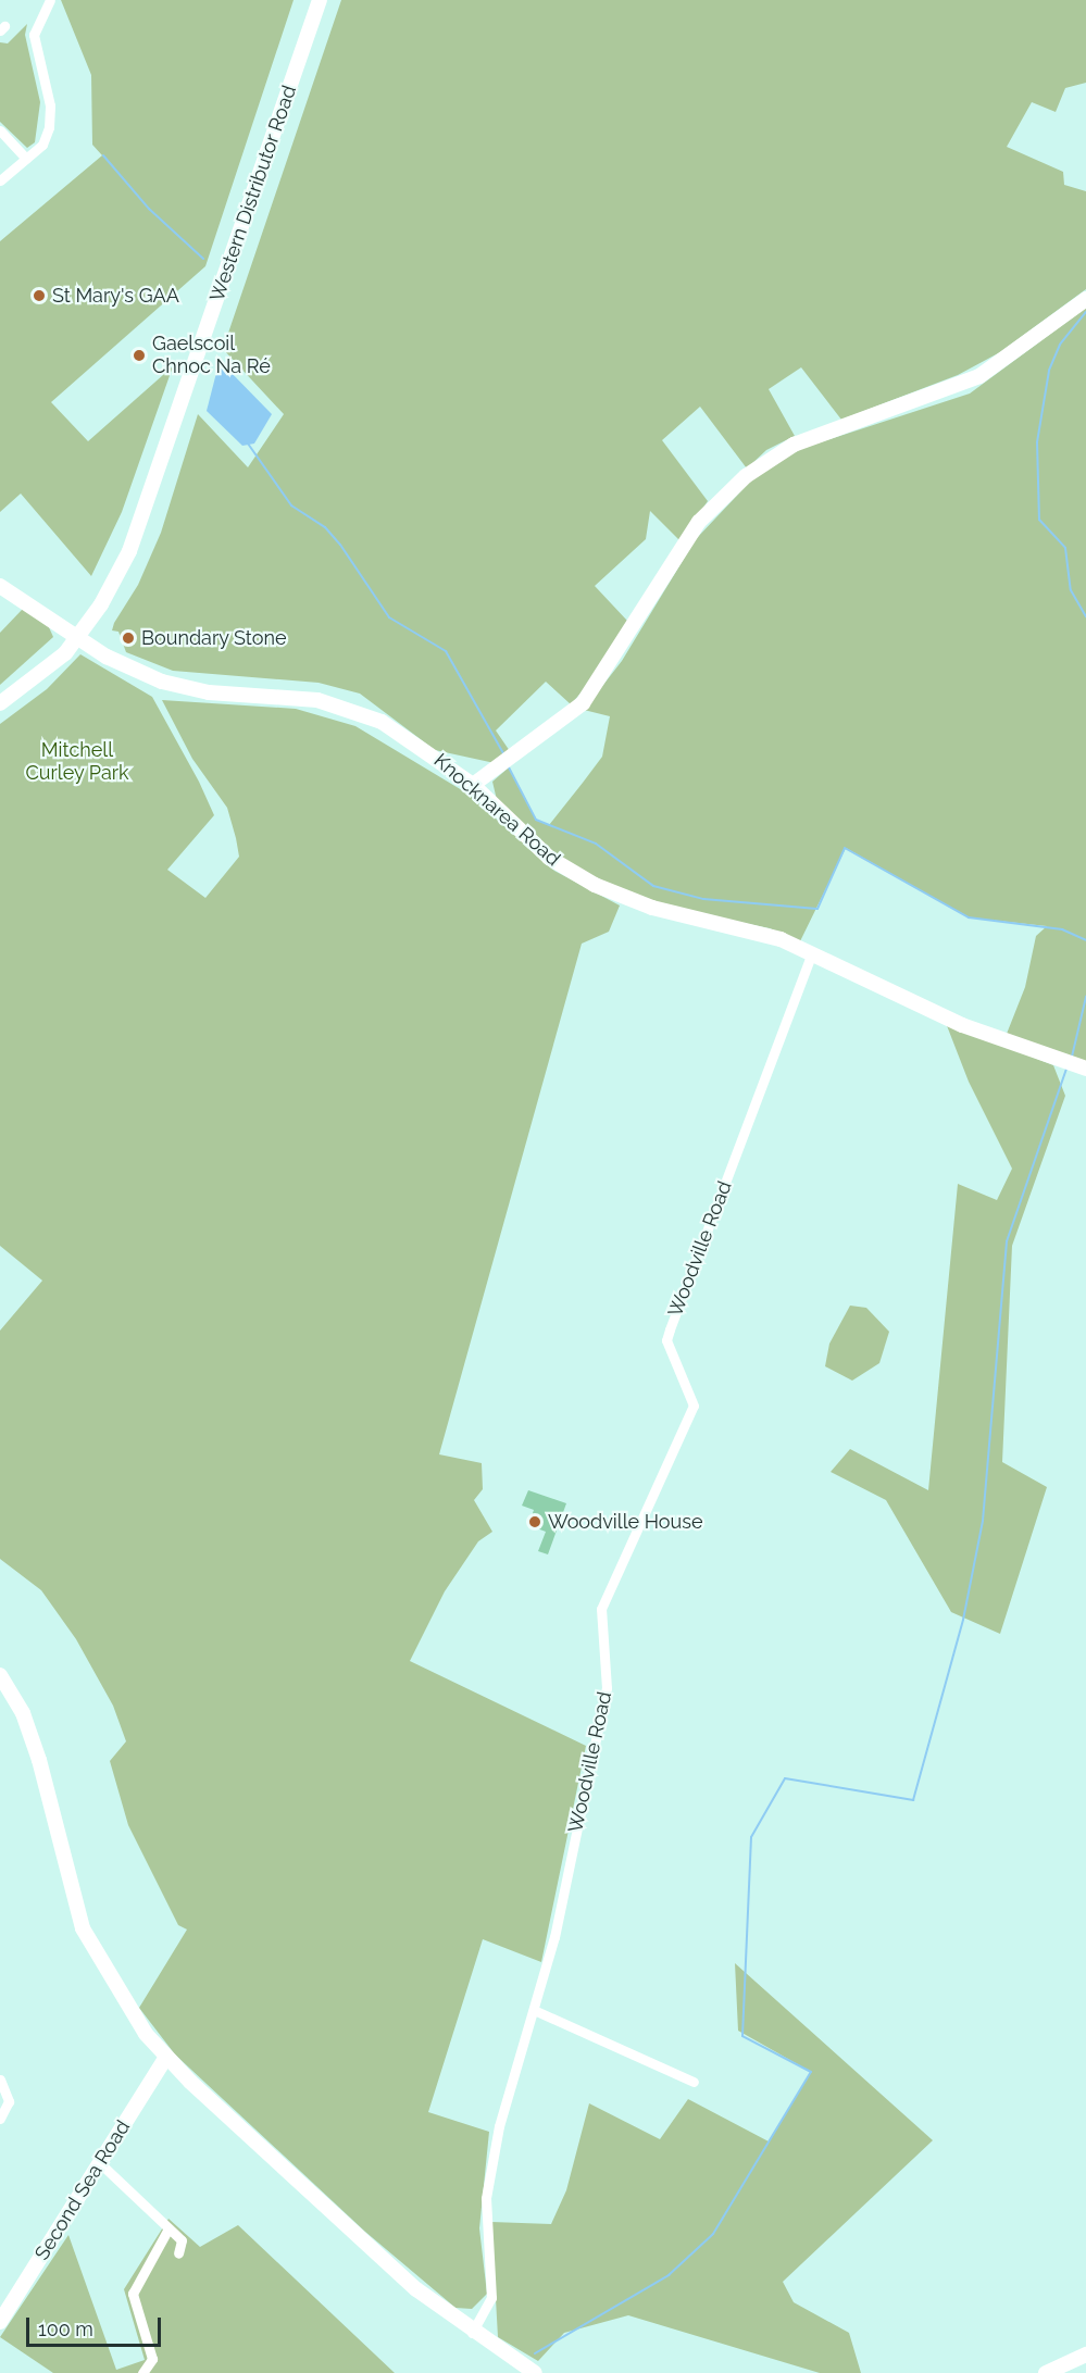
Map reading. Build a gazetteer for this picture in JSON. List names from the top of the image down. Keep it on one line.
{"streets":{"street":["Western Distributor Road","Knocknarea Road","Woodville Road","Second Sea Road"]},"crossings":[["Western Distributor Road","Knocknarea Road"],["Knocknarea Road","Woodville Road"]],"parks":["Mitchell Curley Park"],"places":["St Mary's GAA","Gaelscoil Chnoc Na Ré","Boundary Stone","Woodville House"],"scale_bar":"100 m"}
